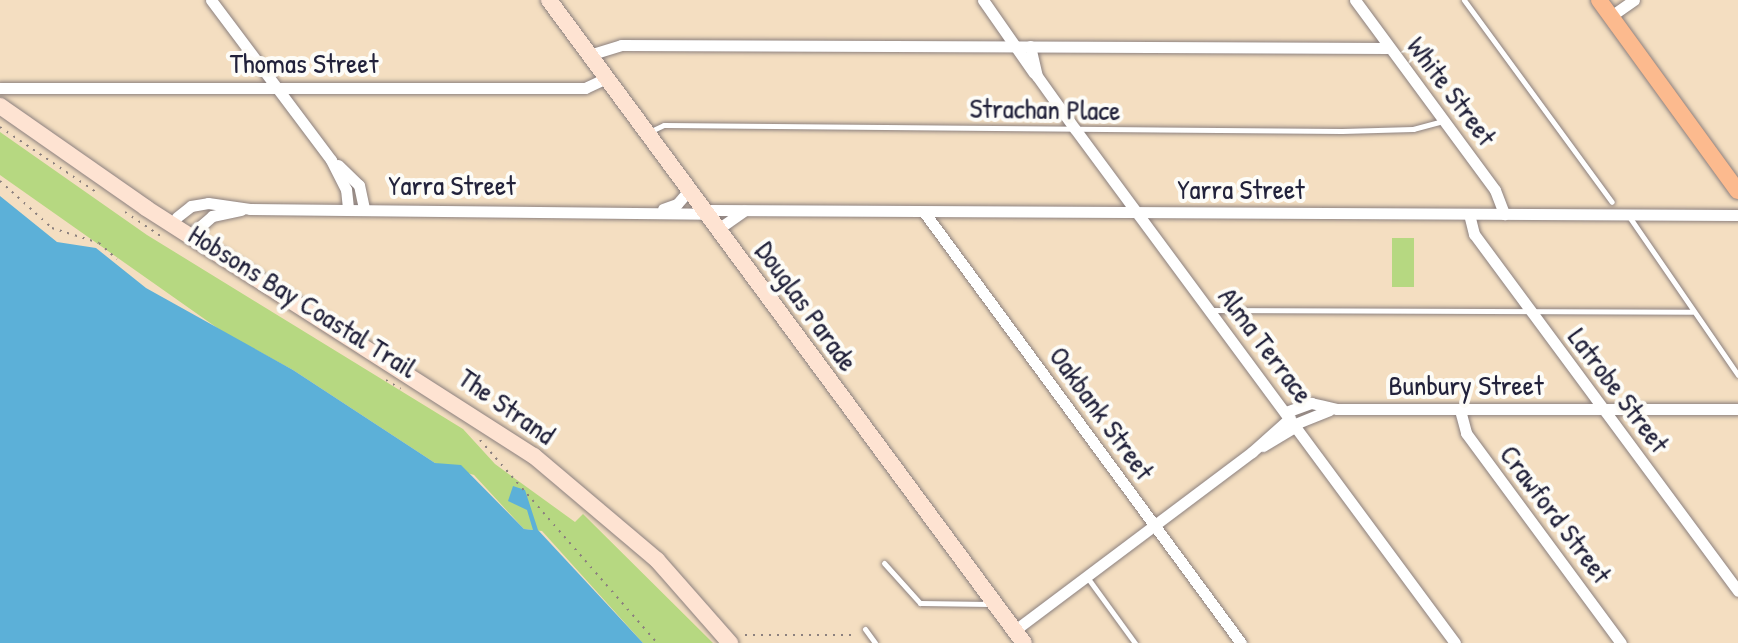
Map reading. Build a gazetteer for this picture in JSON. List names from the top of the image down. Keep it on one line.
{"streets":{"street":["Thomas Street","White Street","Yarra Street","Douglas Parade","Alma Terrace","Bunbury Street","Latrobe Street","The Strand","Oakbank Street","Crawford Street"],"lane":["Strachan Place"],"path":["Hobsons Bay Coastal Trail"]},"crossings":[["Thomas Street","Douglas Parade"],["White Street","Strachan Place"],["White Street","Yarra Street"],["Strachan Place","Douglas Parade"],["Strachan Place","Alma Terrace"],["Yarra Street","Hobsons Bay Coastal Trail"],["Yarra Street","Douglas Parade"],["Yarra Street","Alma Terrace"],["Yarra Street","Latrobe Street"],["Yarra Street","The Strand"],["Yarra Street","Oakbank Street"],["Hobsons Bay Coastal Trail","The Strand"],["Douglas Parade","Bunbury Street"],["Alma Terrace","Bunbury Street"],["Bunbury Street","Latrobe Street"],["Bunbury Street","Oakbank Street"],["Bunbury Street","Crawford Street"]]}
